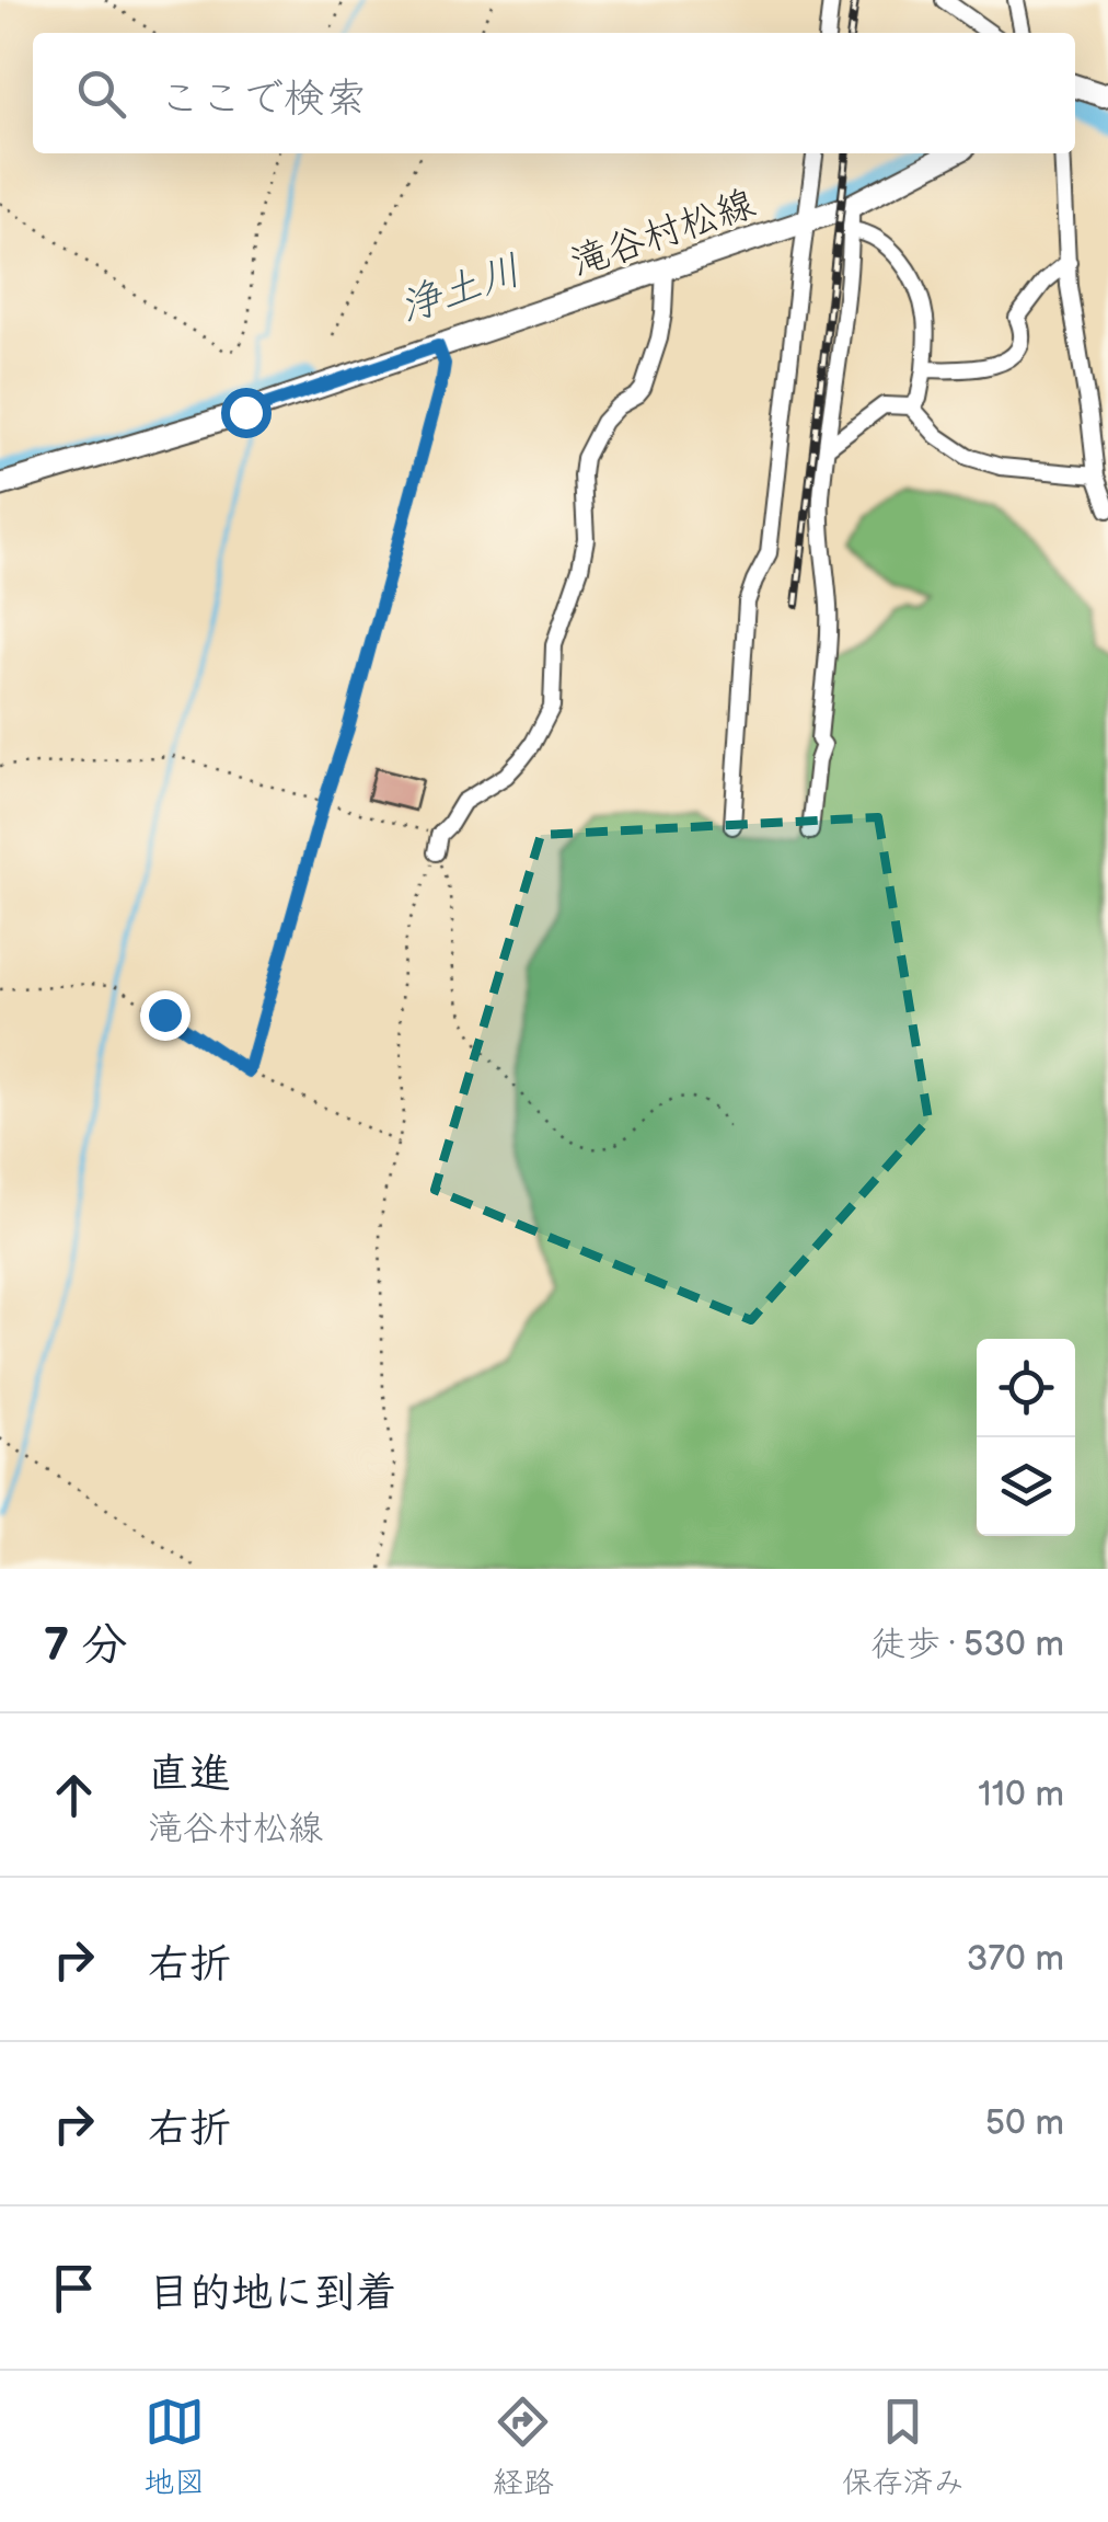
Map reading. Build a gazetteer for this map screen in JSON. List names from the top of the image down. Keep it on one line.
{"streets":{"main road":["滝谷村松線"]},"water":["浄土川"],"page":{"search":"ここで検索","heading":["7 分","徒歩 · 530 m"],"list":[["直進","滝谷村松線","110 m"],["右折","370 m"],["右折","50 m"],"目的地に到着"],"nav":["地図","経路","保存済み"]}}
